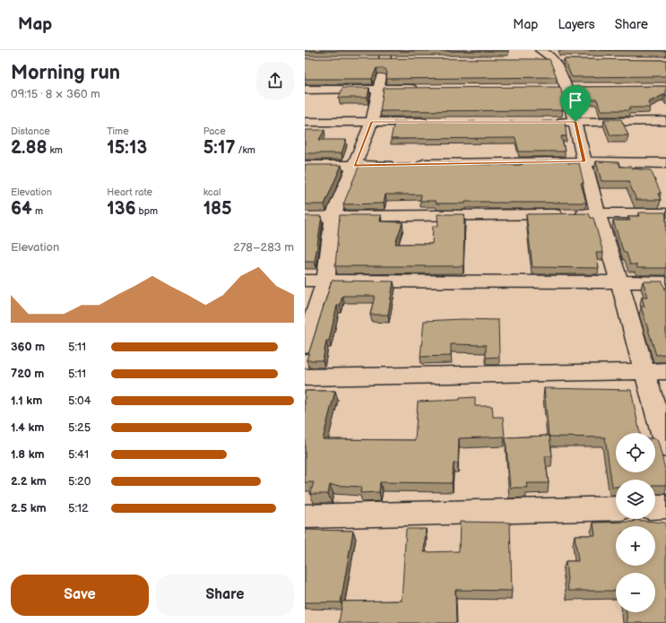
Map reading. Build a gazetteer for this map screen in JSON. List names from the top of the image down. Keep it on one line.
{"page":{"header":"Map","nav":["Map","Layers","Share"],"heading":["Morning run","09:15 · 8 × 360 m"],"stats":[["Distance","2.88 km"],["Time","15:13"],["Pace","5:17 /km"],["Elevation","64 m"],["Heart rate","136 bpm"],["kcal","185"]],"chart":["Elevation","278–283 m"],"list":[{"name":"360 m","note":"5:11"},{"name":"720 m","note":"5:11"},{"name":"1.1 km","note":"5:04"},{"name":"1.4 km","note":"5:25"},{"name":"1.8 km","note":"5:41"},{"name":"2.2 km","note":"5:20"},{"name":"2.5 km","note":"5:12"}],"map_buttons":["+","−"],"buttons":["Save","Share"]}}
